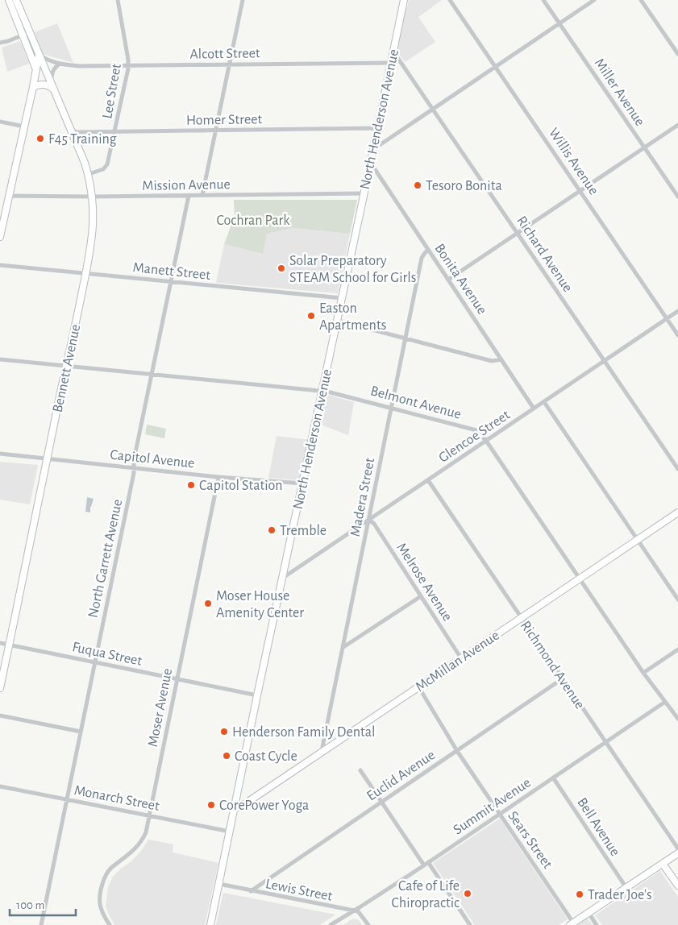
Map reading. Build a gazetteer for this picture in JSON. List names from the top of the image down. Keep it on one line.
{"streets":{"street":["Alcott Street","Lee Street","Miller Avenue","Homer Street","North Henderson Avenue","Willis Avenue","Mission Avenue","Richard Avenue","Manett Street","Bonita Avenue","Bennett Avenue","Belmont Avenue","Glencoe Street","Capitol Avenue","Madera Street","North Garrett Avenue","Melrose Avenue","Fuqua Street","McMillan Avenue","Richmond Avenue","Moser Avenue","Euclid Avenue","Monarch Street","Summit Avenue","Bell Avenue","Sears Street","Lewis Street"]},"crossings":[["Alcott Street","Lee Street"],["Alcott Street","North Henderson Avenue"],["Alcott Street","Bennett Avenue"],["Lee Street","Homer Street"],["Lee Street","Bennett Avenue"],["Homer Street","North Henderson Avenue"],["Homer Street","Bennett Avenue"],["North Henderson Avenue","Mission Avenue"],["North Henderson Avenue","Richard Avenue"],["North Henderson Avenue","Manett Street"],["North Henderson Avenue","Bonita Avenue"],["North Henderson Avenue","Belmont Avenue"],["North Henderson Avenue","Glencoe Street"],["North Henderson Avenue","Capitol Avenue"],["North Henderson Avenue","Fuqua Street"],["North Henderson Avenue","McMillan Avenue"],["North Henderson Avenue","Monarch Street"],["North Henderson Avenue","Lewis Street"],["Willis Avenue","Glencoe Street"],["Mission Avenue","Bennett Avenue"],["Mission Avenue","North Garrett Avenue"],["Richard Avenue","Glencoe Street"],["Manett Street","Bennett Avenue"],["Manett Street","North Garrett Avenue"],["Bonita Avenue","Glencoe Street"],["Bonita Avenue","Madera Street"],["Bennett Avenue","Belmont Avenue"],["Bennett Avenue","Capitol Avenue"],["Bennett Avenue","Fuqua Street"],["Belmont Avenue","Glencoe Street"],["Belmont Avenue","Madera Street"],["Belmont Avenue","North Garrett Avenue"],["Belmont Avenue","McMillan Avenue"],["Belmont Avenue","Summit Avenue"],["Glencoe Street","Madera Street"],["Glencoe Street","Melrose Avenue"],["Glencoe Street","Richmond Avenue"],["Capitol Avenue","North Garrett Avenue"],["Capitol Avenue","Moser Avenue"],["Madera Street","Melrose Avenue"],["Madera Street","McMillan Avenue"],["North Garrett Avenue","Fuqua Street"],["North Garrett Avenue","Monarch Street"],["Melrose Avenue","McMillan Avenue"],["Fuqua Street","Moser Avenue"],["McMillan Avenue","Richmond Avenue"],["McMillan Avenue","Sears Street"],["Richmond Avenue","Euclid Avenue"],["Richmond Avenue","Summit Avenue"],["Moser Avenue","Monarch Street"],["Euclid Avenue","Sears Street"],["Euclid Avenue","Lewis Street"],["Summit Avenue","Bell Avenue"],["Summit Avenue","Sears Street"],["Summit Avenue","Lewis Street"]],"parks":["Cochran Park"],"places":["F45 Training","Tesoro Bonita","Solar Preparatory STEAM School for Girls","Easton Apartments","Capitol Station","Tremble","Moser House Amenity Center","Henderson Family Dental","Coast Cycle","CorePower Yoga","Cafe of Life Chiropractic","Trader Joe's"],"scale_bar":"100 m"}
